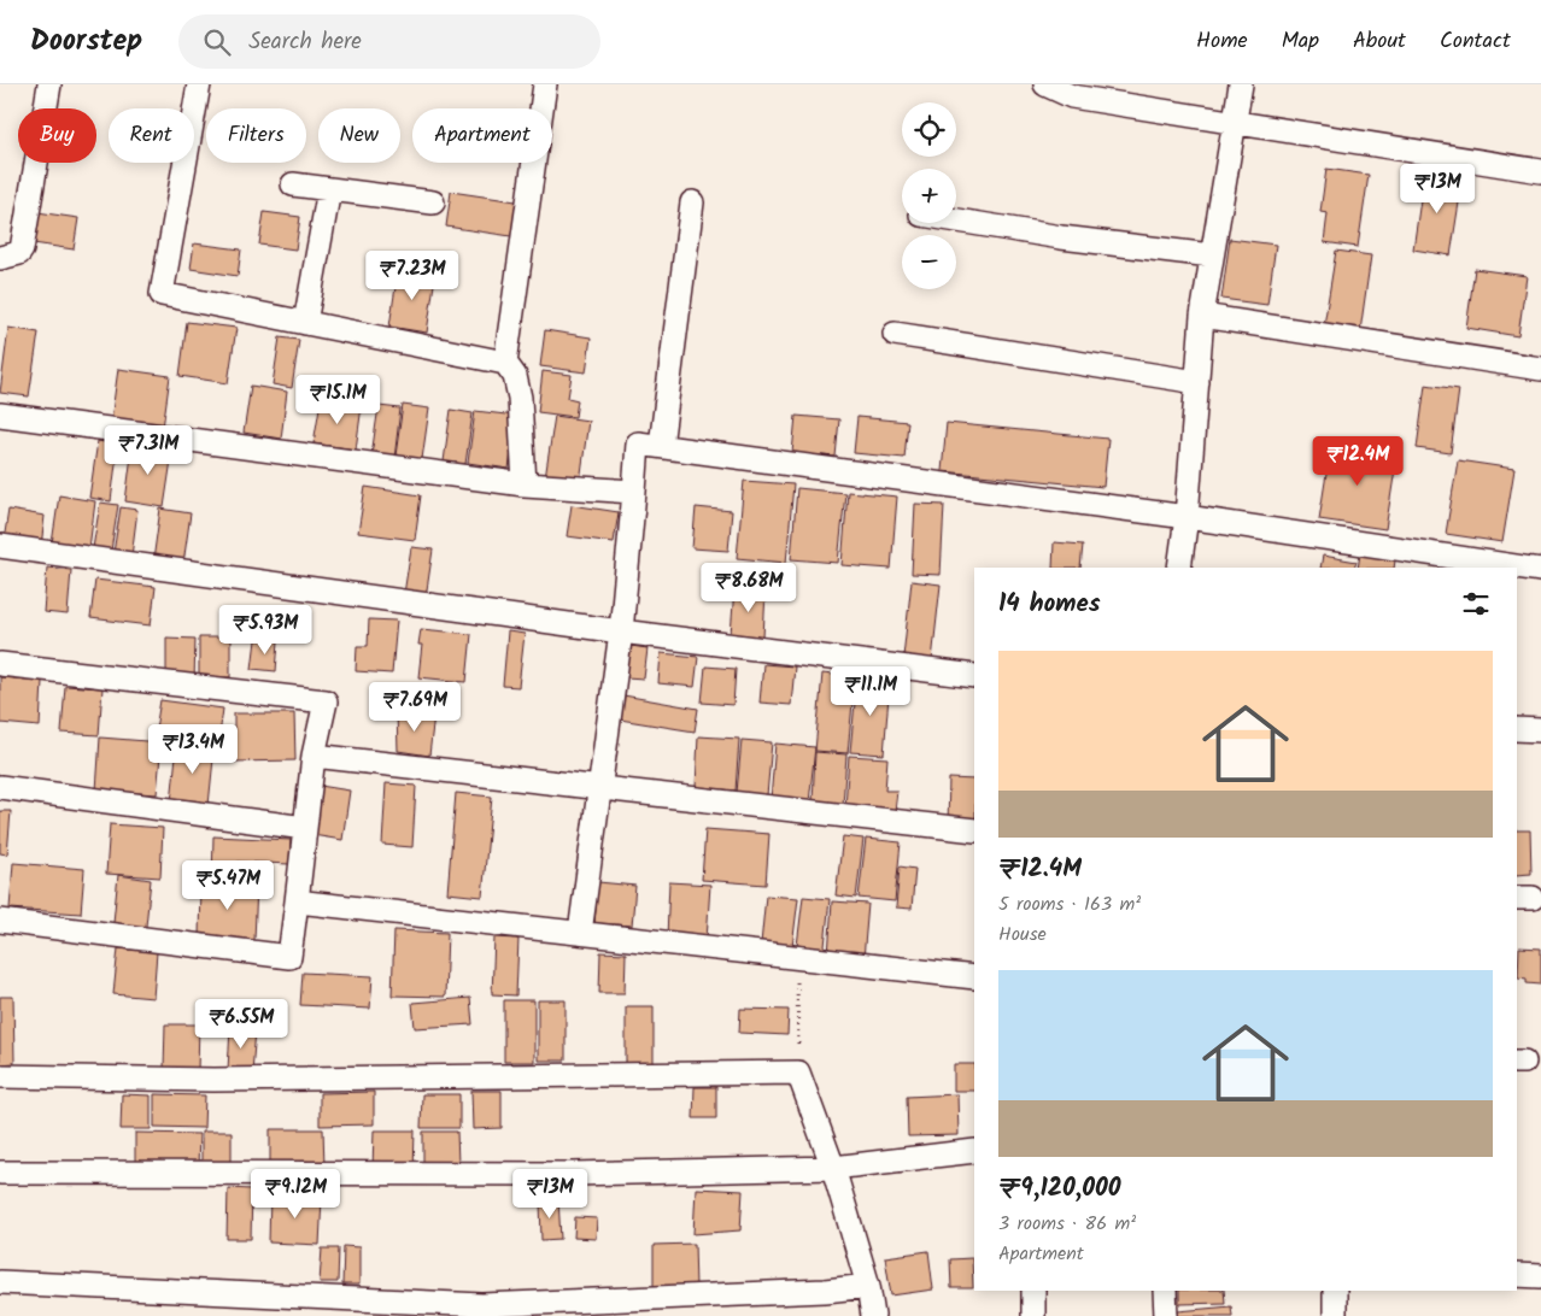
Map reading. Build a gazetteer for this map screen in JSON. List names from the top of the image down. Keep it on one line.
{"page":{"header":"Doorstep","search":"Search here","nav":["Home","Map","About","Contact"],"map_buttons":["+","−"],"chip":["Buy","Rent","Filters","New","Apartment"],"price":["₹13M","₹7.23M","₹15.1M","₹7.31M","₹12.4M","₹8.68M","₹5.93M","₹11.1M","₹7.69M","₹13.4M","₹5.47M","₹6.55M","₹9.12M","₹13M"],"heading":"14 homes","list":[{"name":"₹12.4M","note":"5 rooms · 163 m² · House"},{"name":"₹9,120,000","note":"3 rooms · 86 m² · Apartment"}]}}
